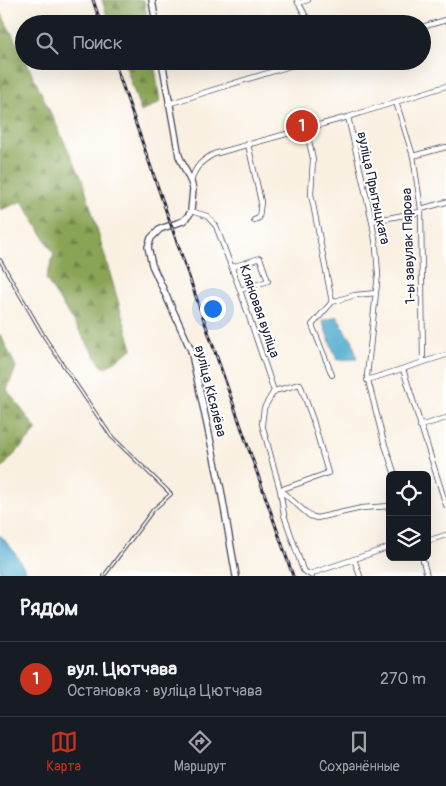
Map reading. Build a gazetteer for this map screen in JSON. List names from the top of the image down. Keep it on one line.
{"streets":{"street":["вуліца Прытыцкага","1-ы завулак Пярова","Кляновая вуліца","вуліца Кісялёва"]},"crossings":[["Кляновая вуліца","вуліца Кісялёва"]],"page":{"search":"Поиск","pins":"1","heading":"Рядом","list":[{"mark":"1","name":"вул. Цютчава","note":"Остановка · вуліца Цютчава","value":"270 m"}],"nav":["Карта","Маршрут","Сохранённые"]}}
